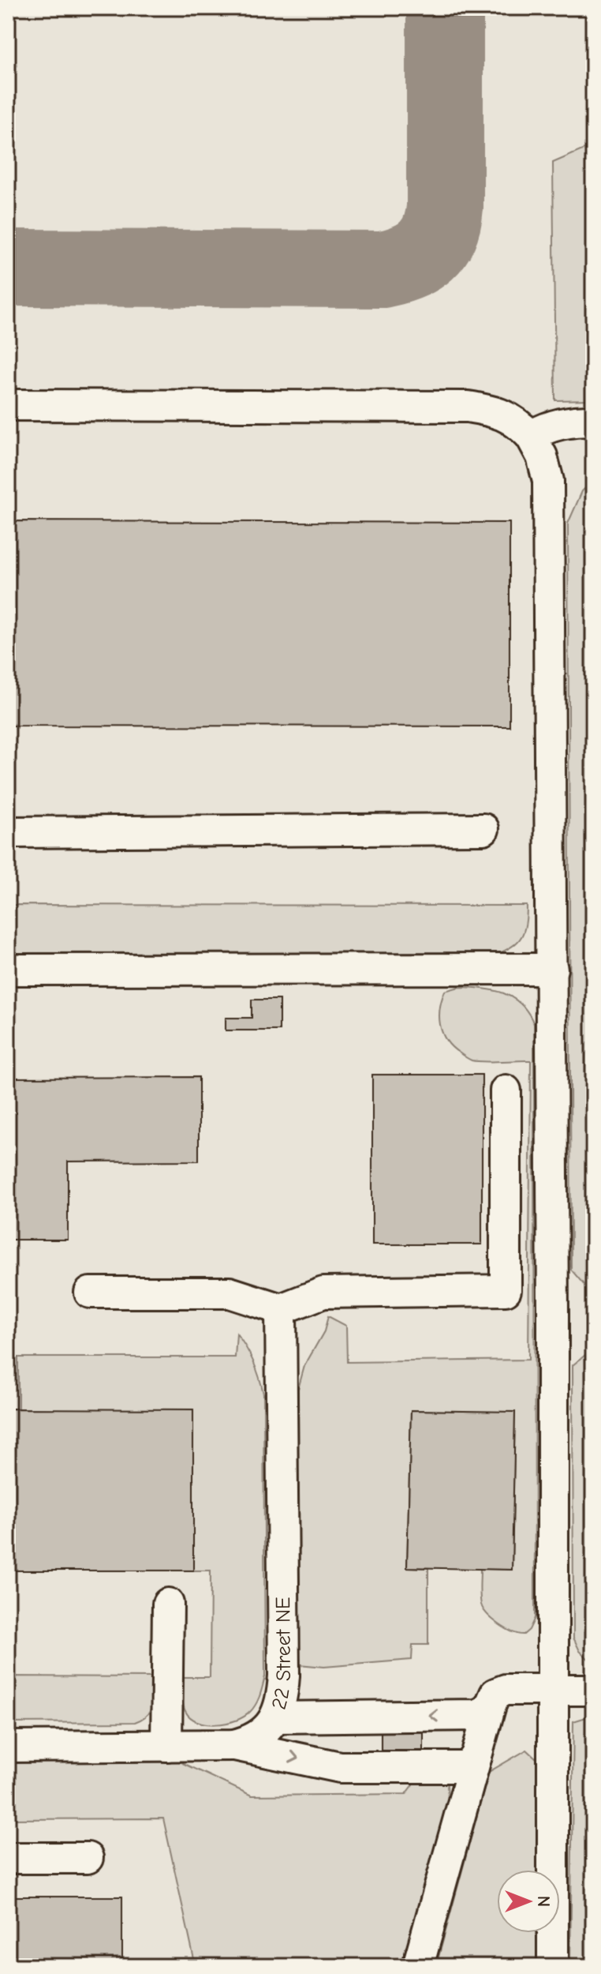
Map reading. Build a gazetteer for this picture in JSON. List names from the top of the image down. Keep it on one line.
{"streets":{"street":["22 Street NE"]},"north":"right"}
